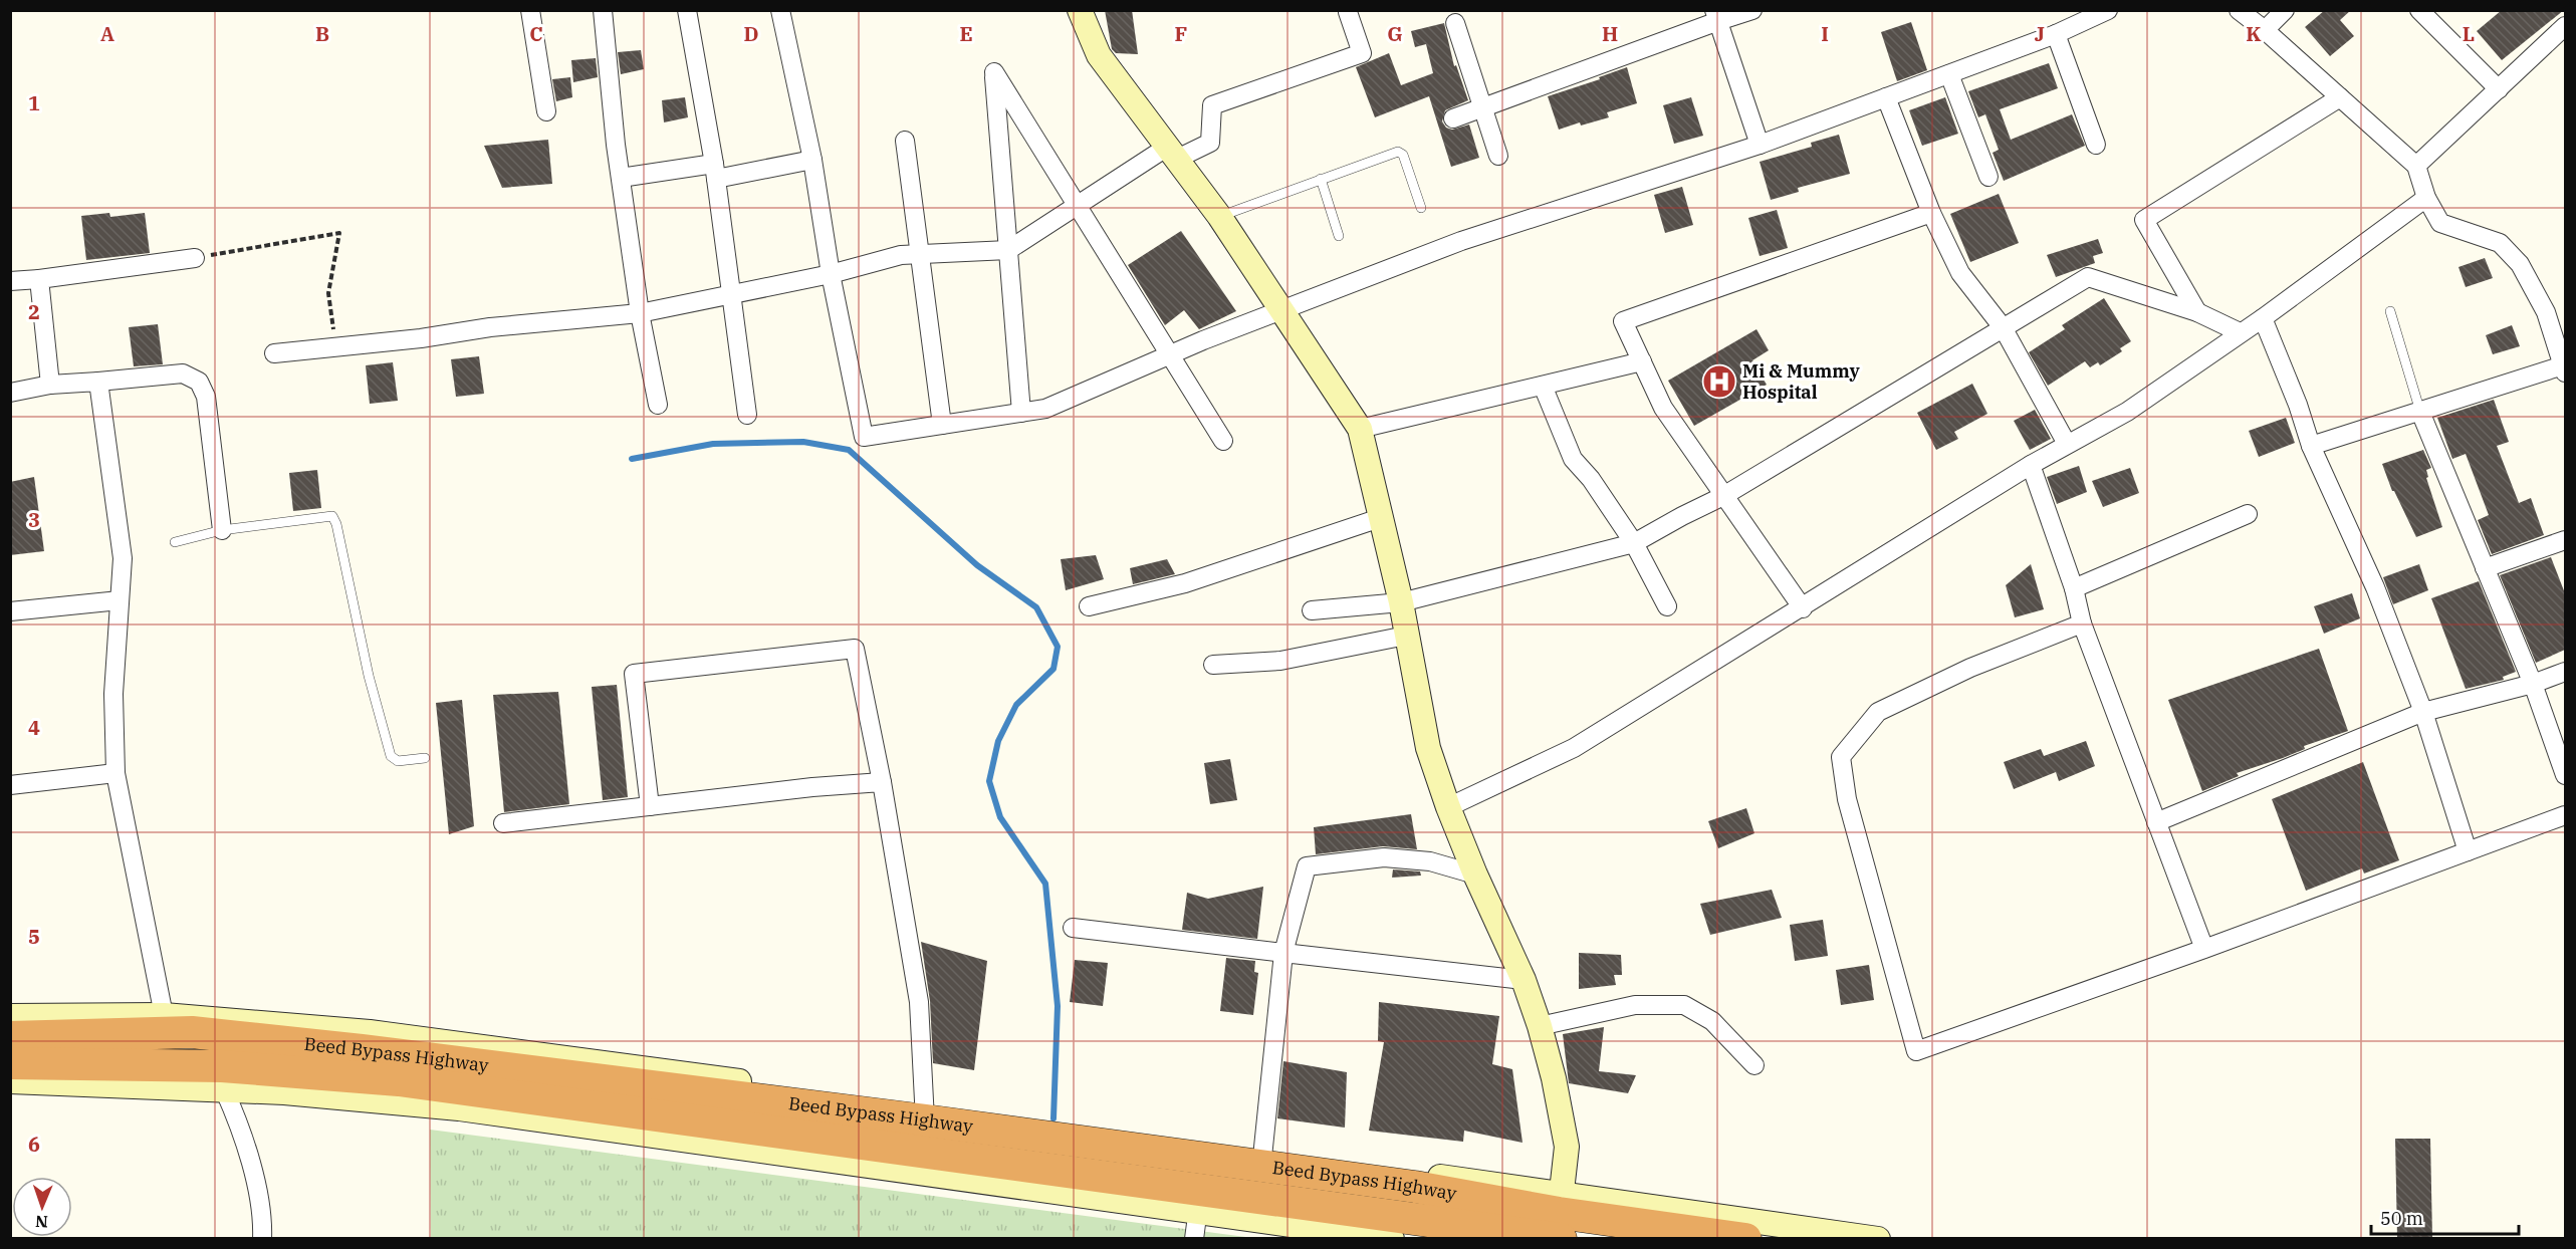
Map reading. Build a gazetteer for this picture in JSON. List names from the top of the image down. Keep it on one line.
{"streets":{"highway":["Beed Bypass Highway"]},"places":{"hospital":["Mi & Mummy Hospital"]},"scale_bar":"50 m","north":"bottom","grid":{"columns":["A","B","C","D","E","F","G","H","I","J","K","L"],"rows":["1","2","3","4","5","6"]}}
